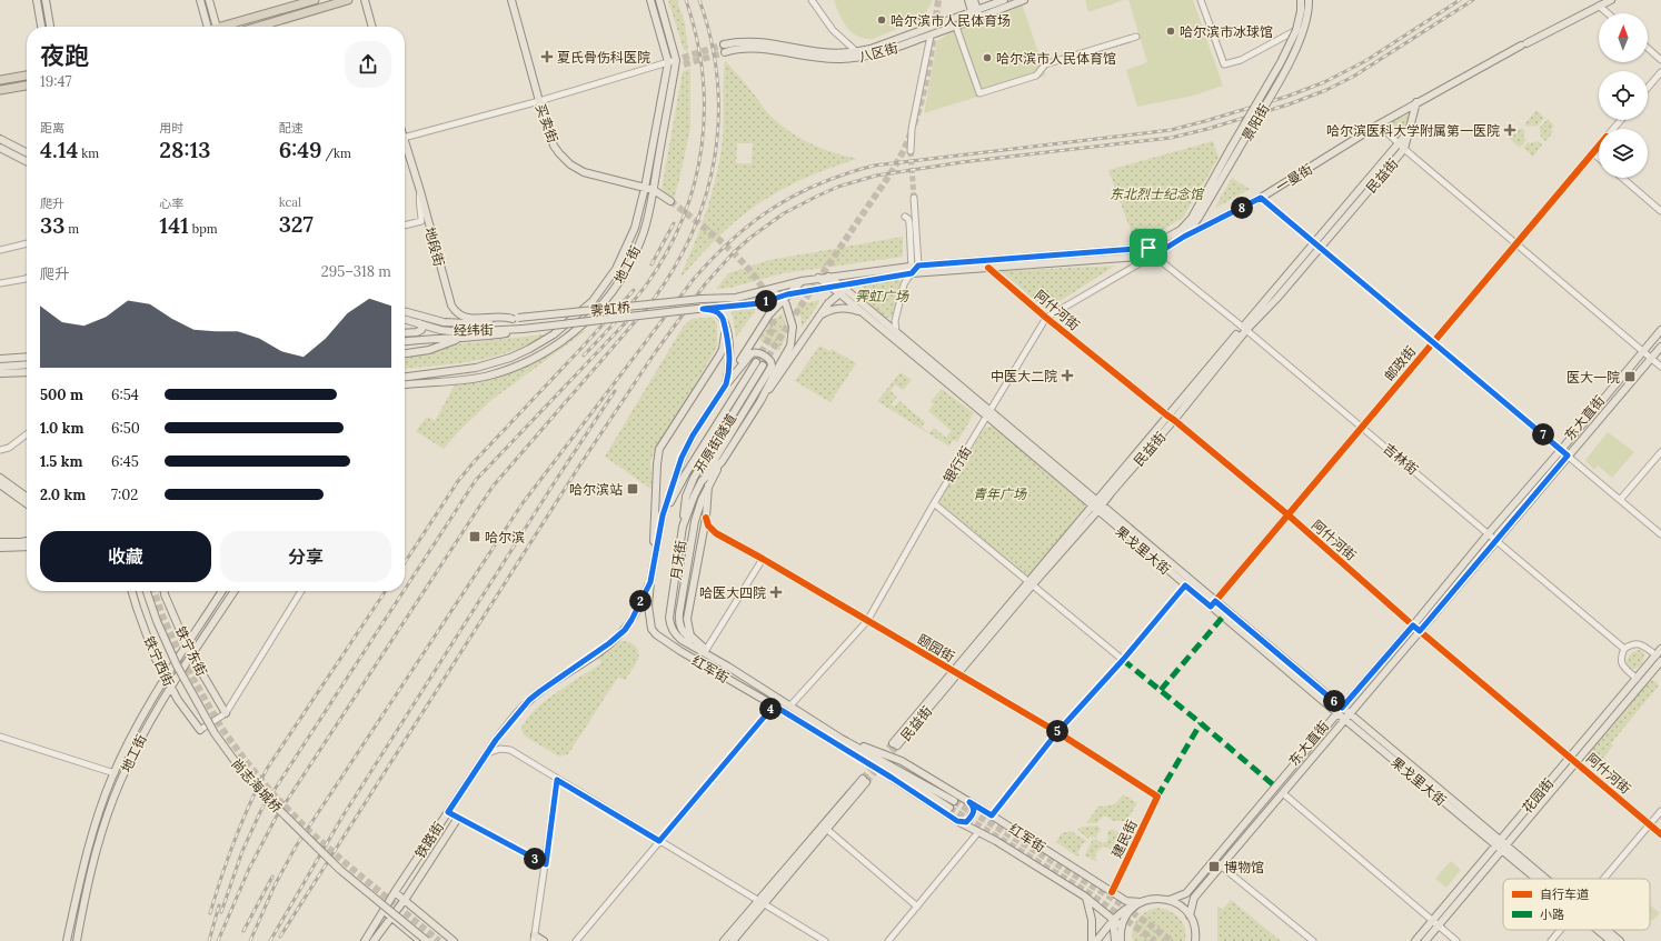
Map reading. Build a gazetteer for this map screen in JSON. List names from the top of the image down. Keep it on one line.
{"streets":{"main road":["八区街","景阳街","买卖街","民益街","一曼街","地段街","地工街","霁虹桥","经纬街","东大直街","开原街隧道","果戈里大街","月牙街","铁宁东街","铁宁西街","红军街","尚志海城桥","花园街","铁路街"],"street":["阿什河街","邮政街","吉林街","银行街","颐园街","建民街"]},"crossings":[["景阳街","一曼街"],["买卖街","地工街"],["民益街","一曼街"],["民益街","阿什河街"],["民益街","吉林街"],["民益街","果戈里大街"],["民益街","颐园街"],["一曼街","霁虹桥"],["一曼街","阿什河街"],["一曼街","吉林街"],["一曼街","银行街"],["一曼街","果戈里大街"],["一曼街","月牙街"],["地段街","霁虹桥"],["地段街","经纬街"],["地工街","铁宁东街"],["地工街","铁宁西街"],["霁虹桥","经纬街"],["霁虹桥","月牙街"],["阿什河街","邮政街"],["阿什河街","东大直街"],["阿什河街","银行街"],["阿什河街","花园街"],["邮政街","吉林街"],["邮政街","果戈里大街"],["东大直街","吉林街"],["东大直街","果戈里大街"],["开原街隧道","月牙街"],["吉林街","银行街"],["银行街","果戈里大街"],["银行街","颐园街"],["银行街","红军街"],["果戈里大街","月牙街"],["果戈里大街","花园街"],["月牙街","红军街"],["月牙街","铁路街"],["颐园街","建民街"],["红军街","建民街"]],"parks":["东北烈士纪念馆","霁虹广场","青年广场"],"places":{"other":["哈尔滨市人民体育场","哈尔滨市冰球馆","哈尔滨市人民体育馆"],"health":["夏氏骨伤科医院","哈尔滨医科大学附属第一医院","中医大二院","哈医大四院"],"transit":["医大一院","哈尔滨站","哈尔滨","博物馆"]},"legend":["自行车道","小路"],"north":"top","page":{"heading":["夜跑","19:47"],"stats":[["距离","4.14 km"],["用时","28:13"],["配速","6:49 /km"],["爬升","33 m"],["心率","141 bpm"],["kcal","327"]],"pins":["8","1","7","2","6","4","5","3"],"chart":["爬升","295–318 m"],"list":[{"name":"500 m","note":"6:54"},{"name":"1.0 km","note":"6:50"},{"name":"1.5 km","note":"6:45"},{"name":"2.0 km","note":"7:02"}],"buttons":["收藏","分享"]}}
